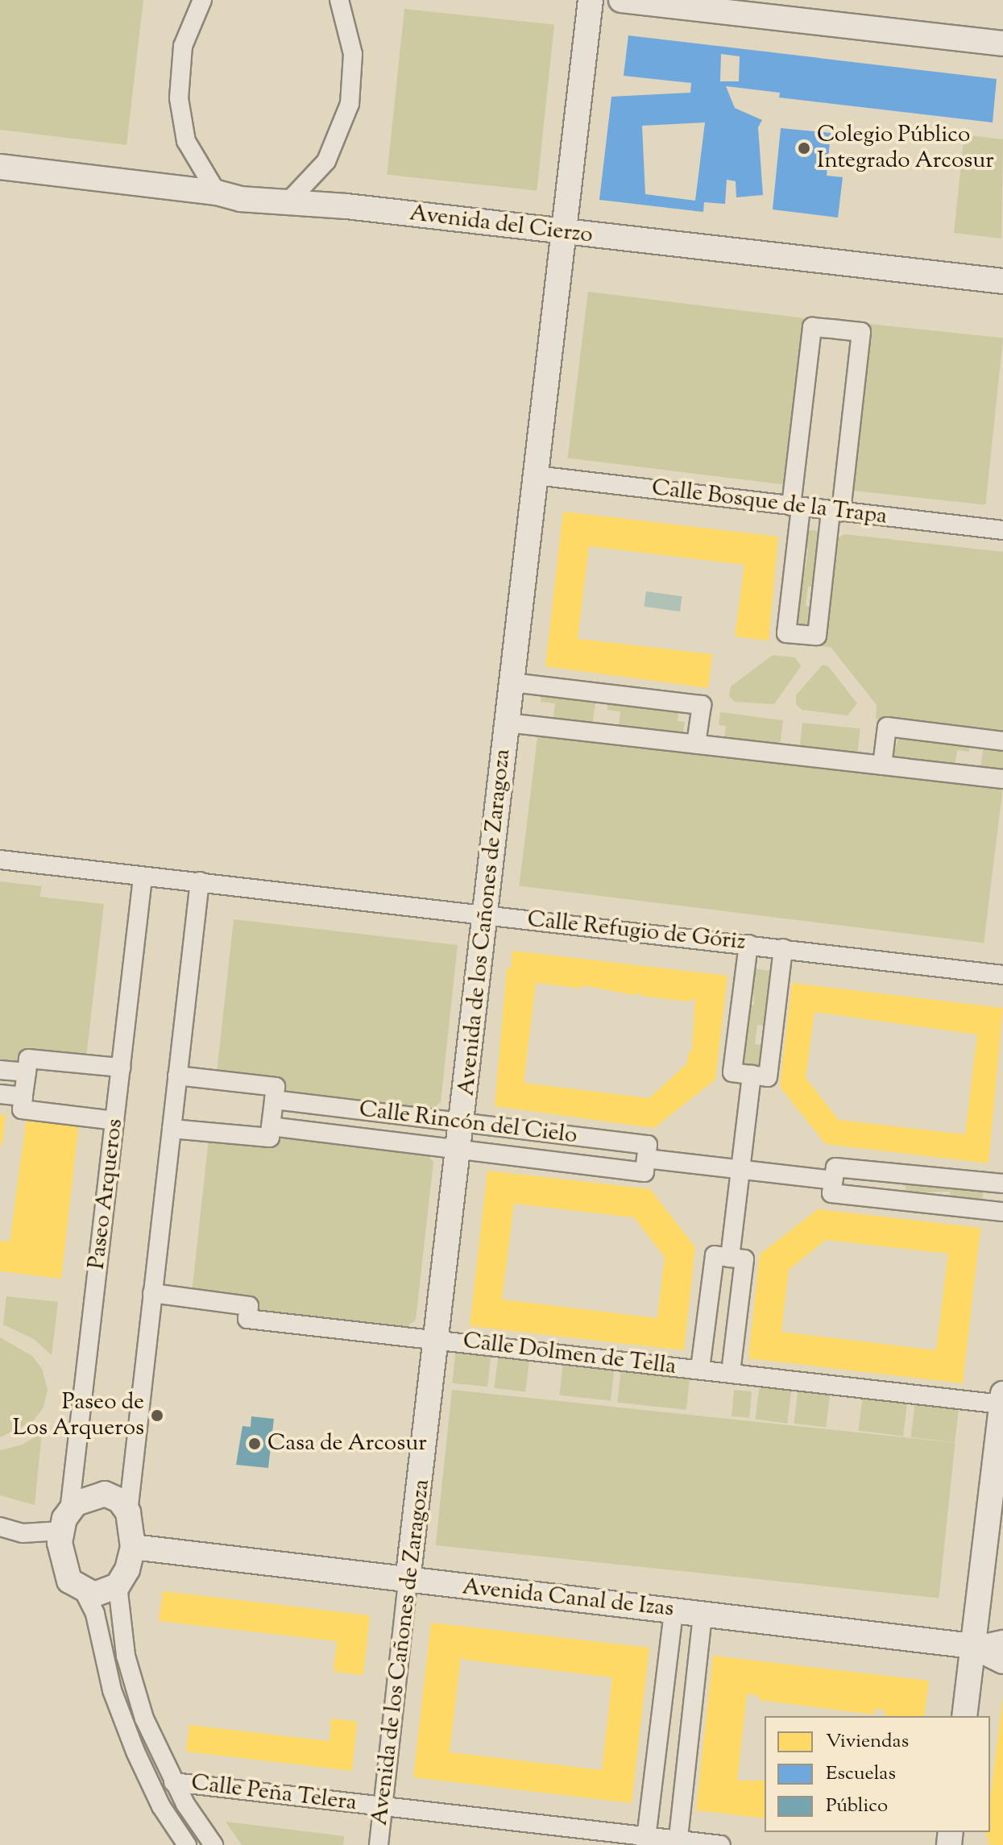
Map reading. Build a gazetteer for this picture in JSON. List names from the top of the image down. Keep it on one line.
{"streets":{"street":["Avenida del Cierzo","Calle Bosque de la Trapa","Avenida de los Cañones de Zaragoza","Calle Refugio de Góriz","Calle Rincón del Cielo","Paseo Arqueros","Calle Dolmen de Tella","Avenida Canal de Izas","Calle Peña Telera"]},"crossings":[["Avenida del Cierzo","Avenida de los Cañones de Zaragoza"],["Calle Bosque de la Trapa","Avenida de los Cañones de Zaragoza"],["Avenida de los Cañones de Zaragoza","Calle Refugio de Góriz"],["Avenida de los Cañones de Zaragoza","Calle Rincón del Cielo"],["Avenida de los Cañones de Zaragoza","Calle Dolmen de Tella"],["Avenida de los Cañones de Zaragoza","Avenida Canal de Izas"],["Avenida de los Cañones de Zaragoza","Calle Peña Telera"],["Calle Refugio de Góriz","Paseo Arqueros"],["Paseo Arqueros","Avenida Canal de Izas"]],"places":["Colegio Público Integrado Arcosur","Paseo de Los Arqueros","Casa de Arcosur"],"legend":["Viviendas","Escuelas","Público"]}
